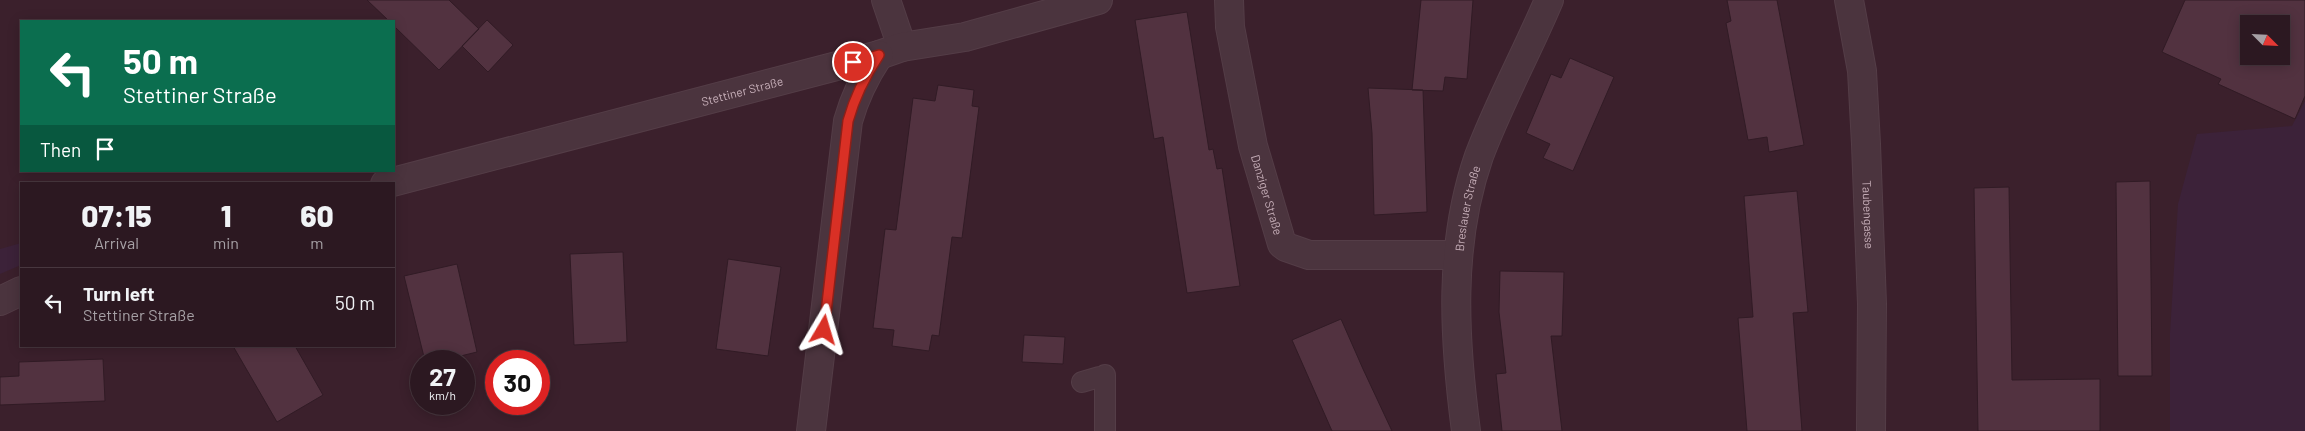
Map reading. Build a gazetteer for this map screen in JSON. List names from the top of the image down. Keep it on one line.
{"streets":{"street":["Stettiner Straße","Danziger Straße","Breslauer Straße","Taubengasse"]},"crossings":[["Danziger Straße","Breslauer Straße"]],"north":"bottom right","page":{"turn":["50 m","Stettiner Straße"],"then":"Then","eta":["07:15","Arrival","1","min","60","m"],"list":[{"name":"Turn left","note":"Stettiner Straße","value":"50 m"}],"speed":"27 km/h","limit":"30"}}
